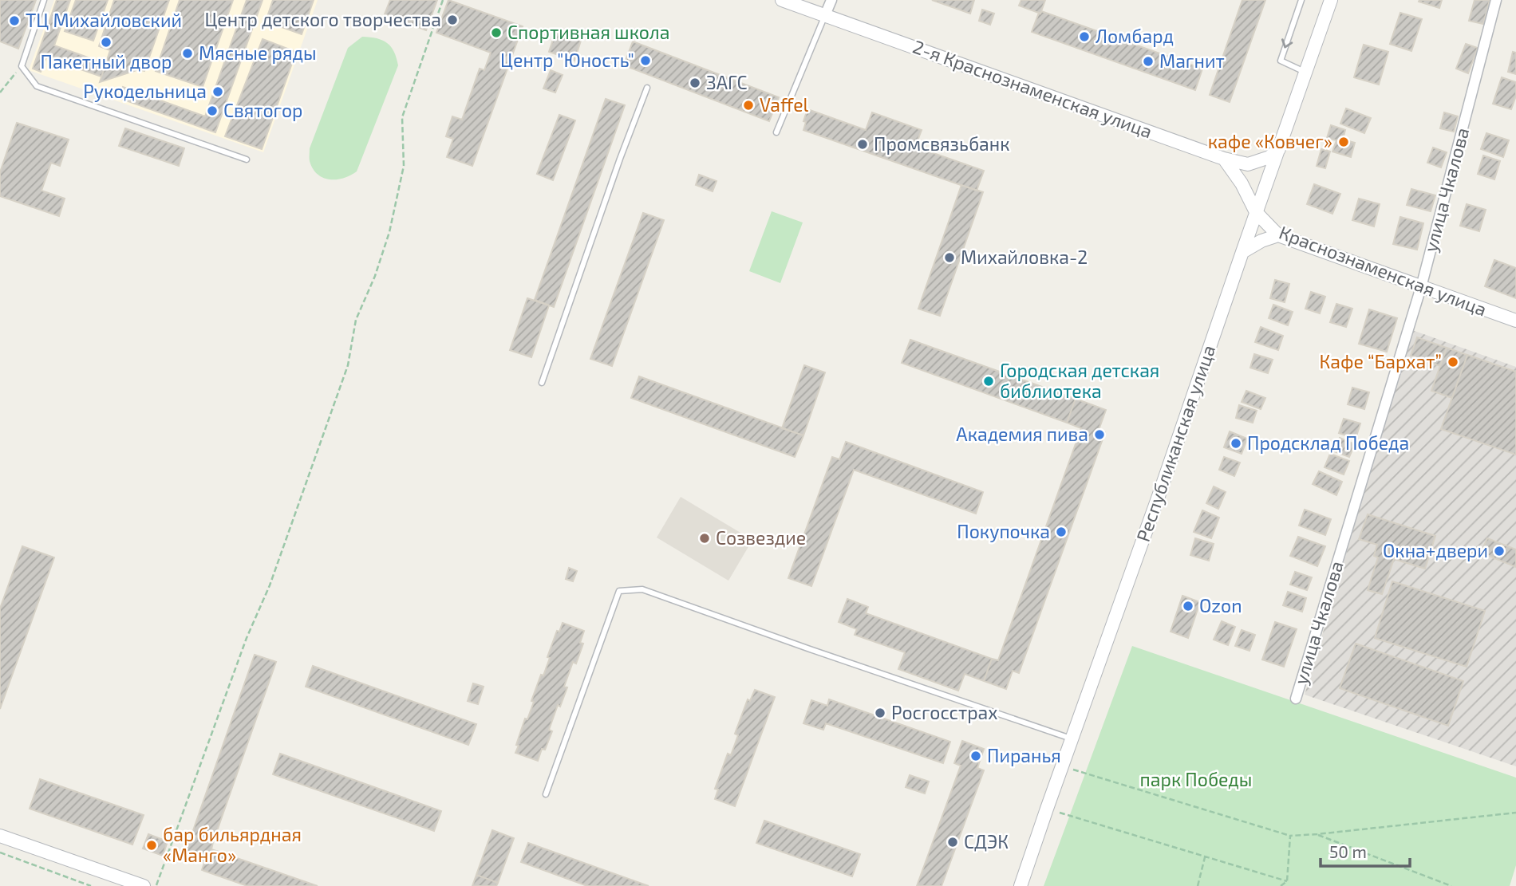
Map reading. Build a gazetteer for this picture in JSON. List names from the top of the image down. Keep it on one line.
{"streets":{"street":["2-я Краснознаменская улица","улица Чкалова","Краснознаменская улица","Республиканская улица"]},"crossings":[["2-я Краснознаменская улица","Республиканская улица"],["улица Чкалова","Краснознаменская улица"],["Краснознаменская улица","Республиканская улица"]],"parks":["парк Победы"],"places":["Центр детского творчества","ТЦ Михайловский","Спортивная школа","Ломбард","Пакетный двор","Мясные ряды","Центр \"Юность\"","Магнит","ЗАГС","Рукодельница","Vaffel","Святогор","кафе «Ковчег»","Промсвязьбанк","Михайловка-2","Кафе “Бархат”","Городская детская библиотека","Академия пива","Продсклад Победа","Покупочка","Созвездие","Окна+двери","Ozon","Росгосстрах","Пиранья","СДЭК","бар бильярдная «Манго»"],"scale_bar":"50 m"}
